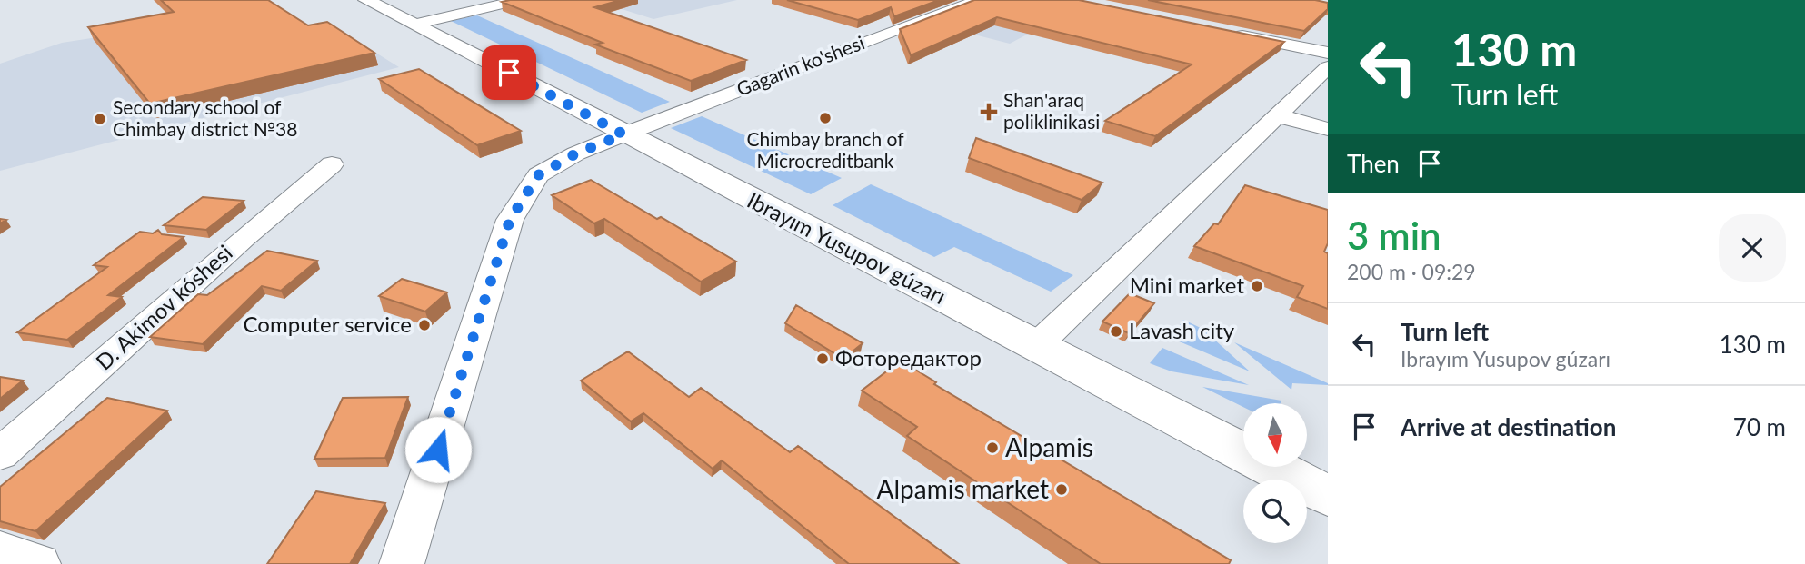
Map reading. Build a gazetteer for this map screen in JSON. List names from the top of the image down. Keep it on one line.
{"streets":{"main road":["Ibrayım Yusupov gúzarı"],"street":["Gagarin ko'shesi","D. Akimov kóshesi"]},"crossings":[["Gagarin ko'shesi","Ibrayım Yusupov gúzarı"]],"places":{"health":["Shan'araq poliklinikasi"],"other":["Chimbay branch of Microcreditbank","Secondary school of Chimbay district №38","Mini market","Computer service","Lavash city","Фоторедактор","Alpamis","Alpamis market"]},"north":"bottom","page":{"turn":["130 m","Turn left"],"then":"Then","heading":["3 min","200 m · 09:29"],"list":[{"name":"Turn left","note":"Ibrayım Yusupov gúzarı","value":"130 m"},{"name":"Arrive at destination","value":"70 m"}]}}
